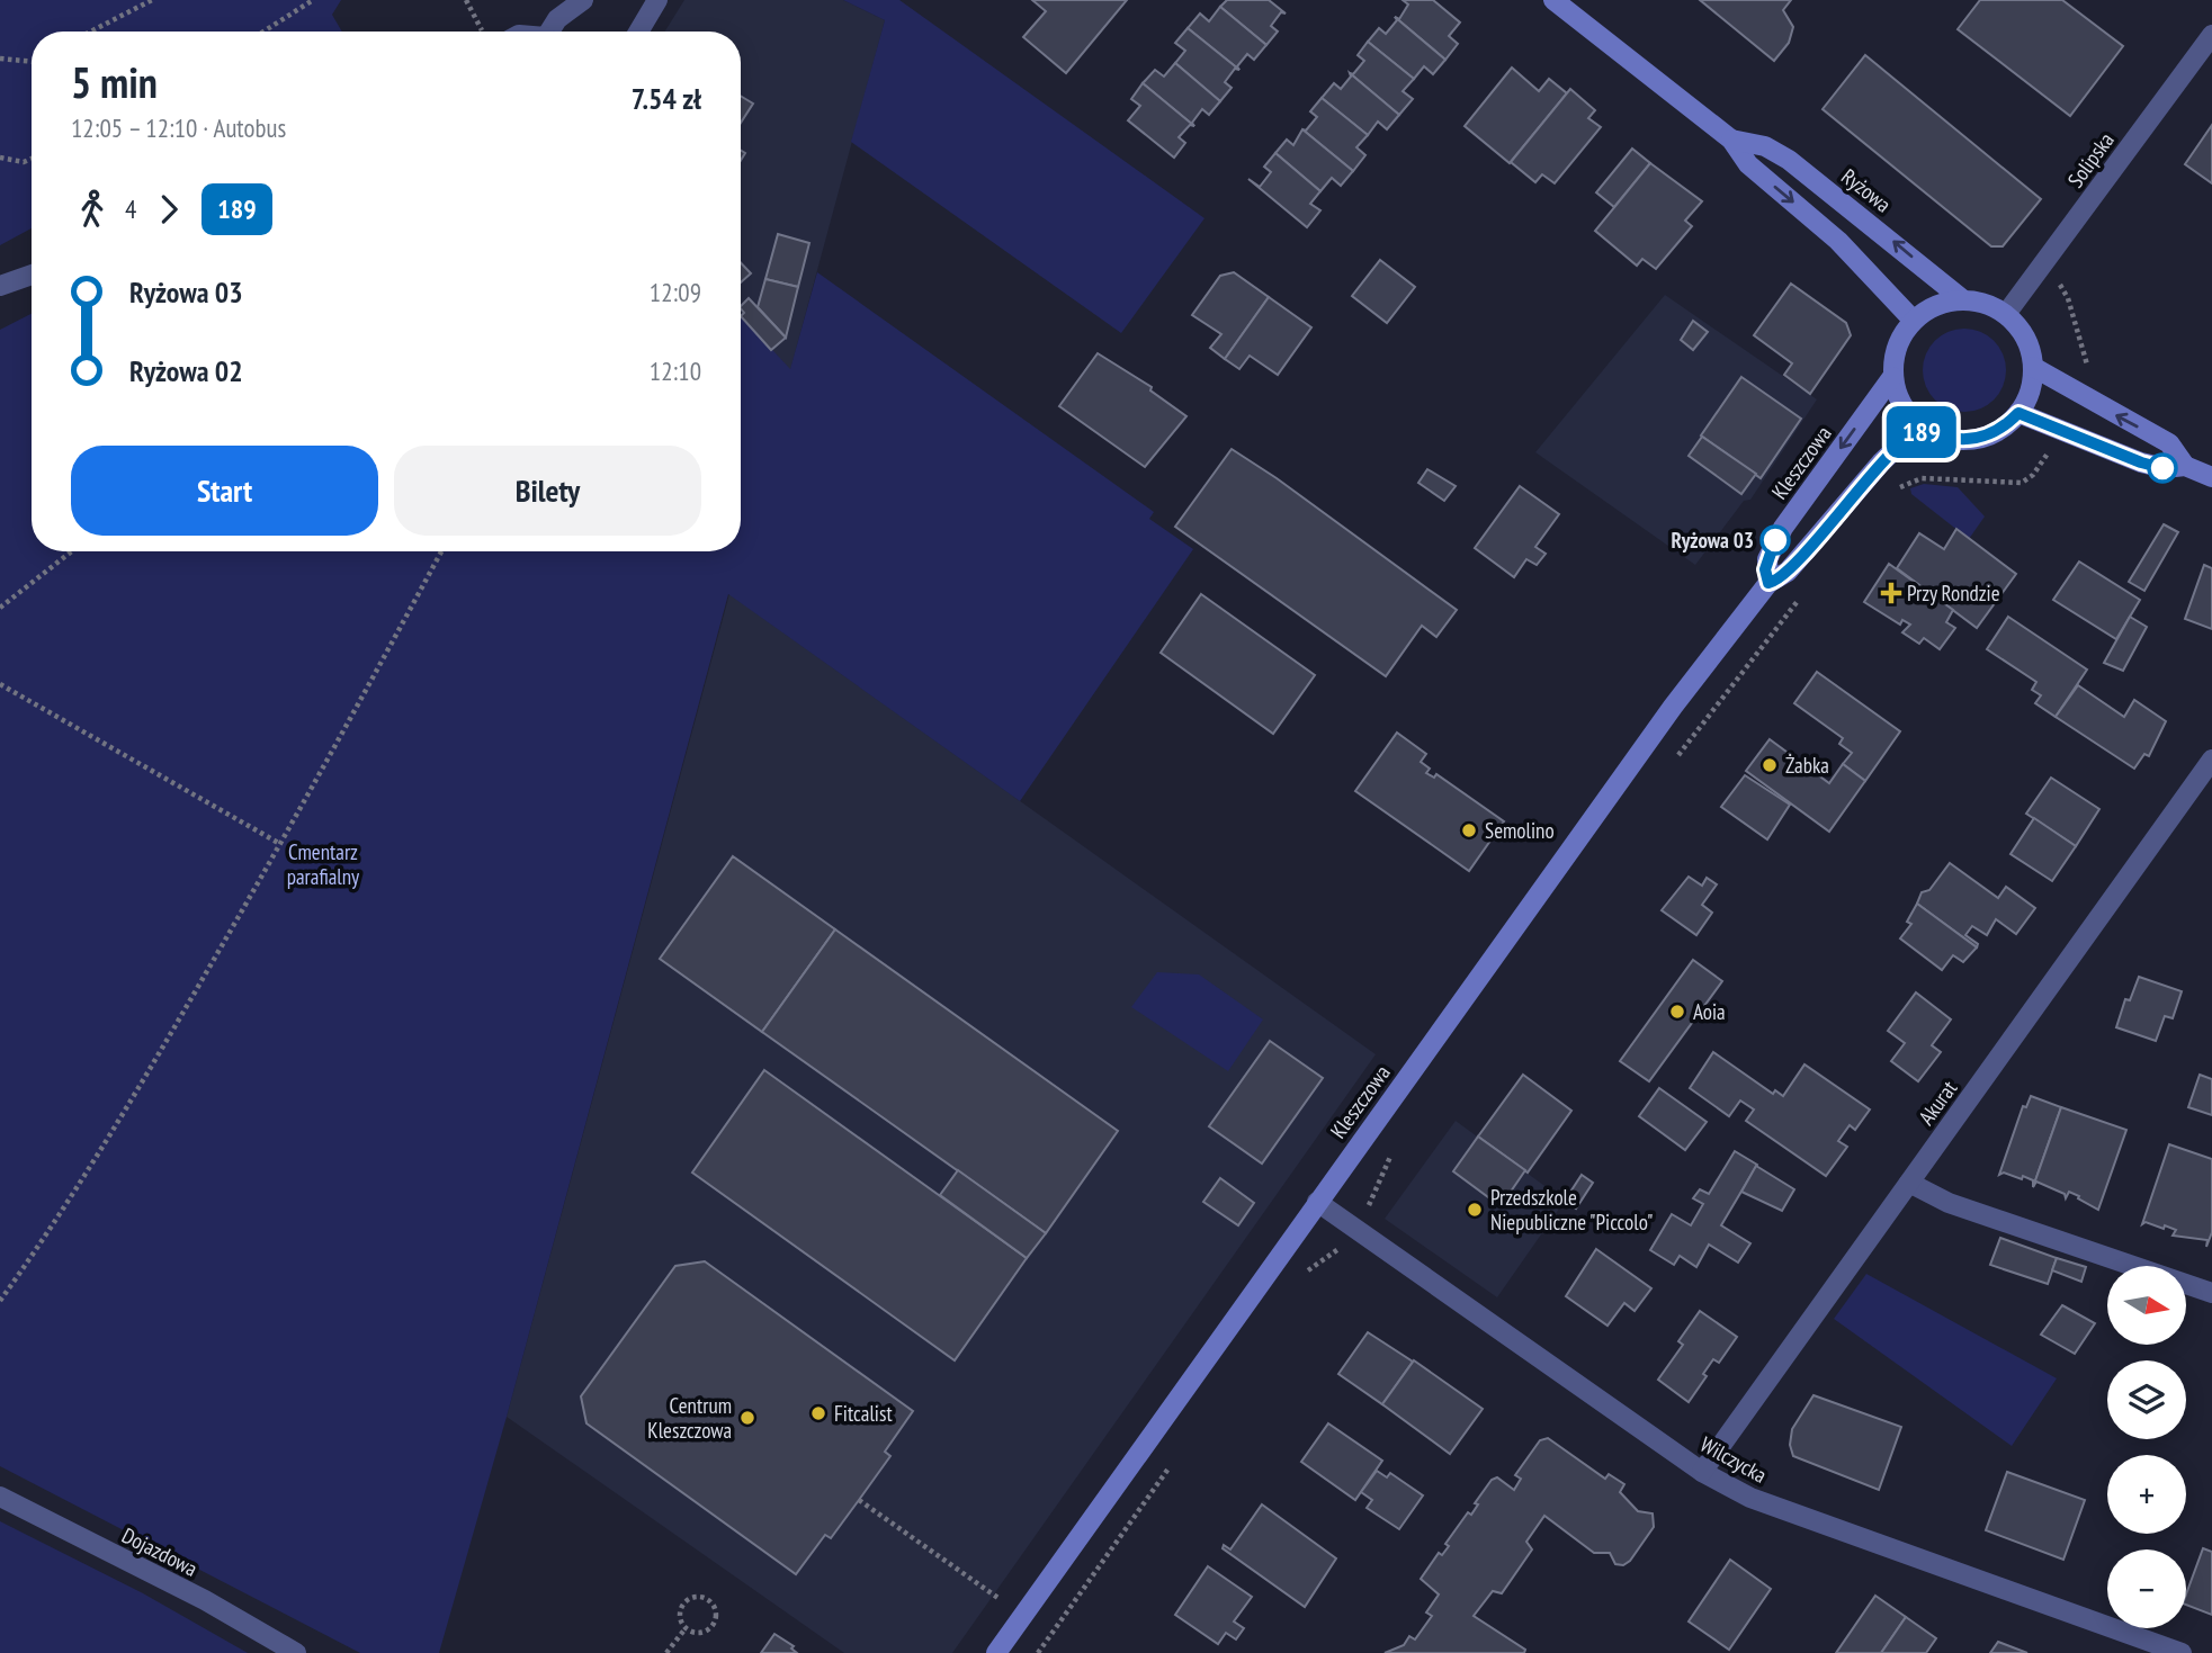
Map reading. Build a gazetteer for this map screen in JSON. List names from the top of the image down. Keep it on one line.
{"streets":{"main road":["Ryżowa","Kleszczowa"],"street":["Solipska","Akurat","Wilczycka","Dojazdowa"]},"crossings":[["Solipska","Ryżowa"],["Solipska","Kleszczowa"],["Ryżowa","Kleszczowa"],["Kleszczowa","Wilczycka"],["Akurat","Wilczycka"]],"parks":["Cmentarz parafialny"],"places":{"other":["Ryżowa 03","Żabka","Semolino","Aoia","Przedszkole Niepubliczne \"Piccolo\"","Fitcalist","Centrum Kleszczowa"],"health":["Przy Rondzie"]},"lines":["bus line 189"],"north":"right","page":{"on_map":"189","heading":["5 min","12:05 – 12:10 · Autobus","7.54 zł"],"legs":["4","189"],"list":[{"name":"Ryżowa 03","value":"12:09"},{"name":"Ryżowa 02","value":"12:10"}],"buttons":["Start","Bilety"],"map_buttons":["+","−"]}}
